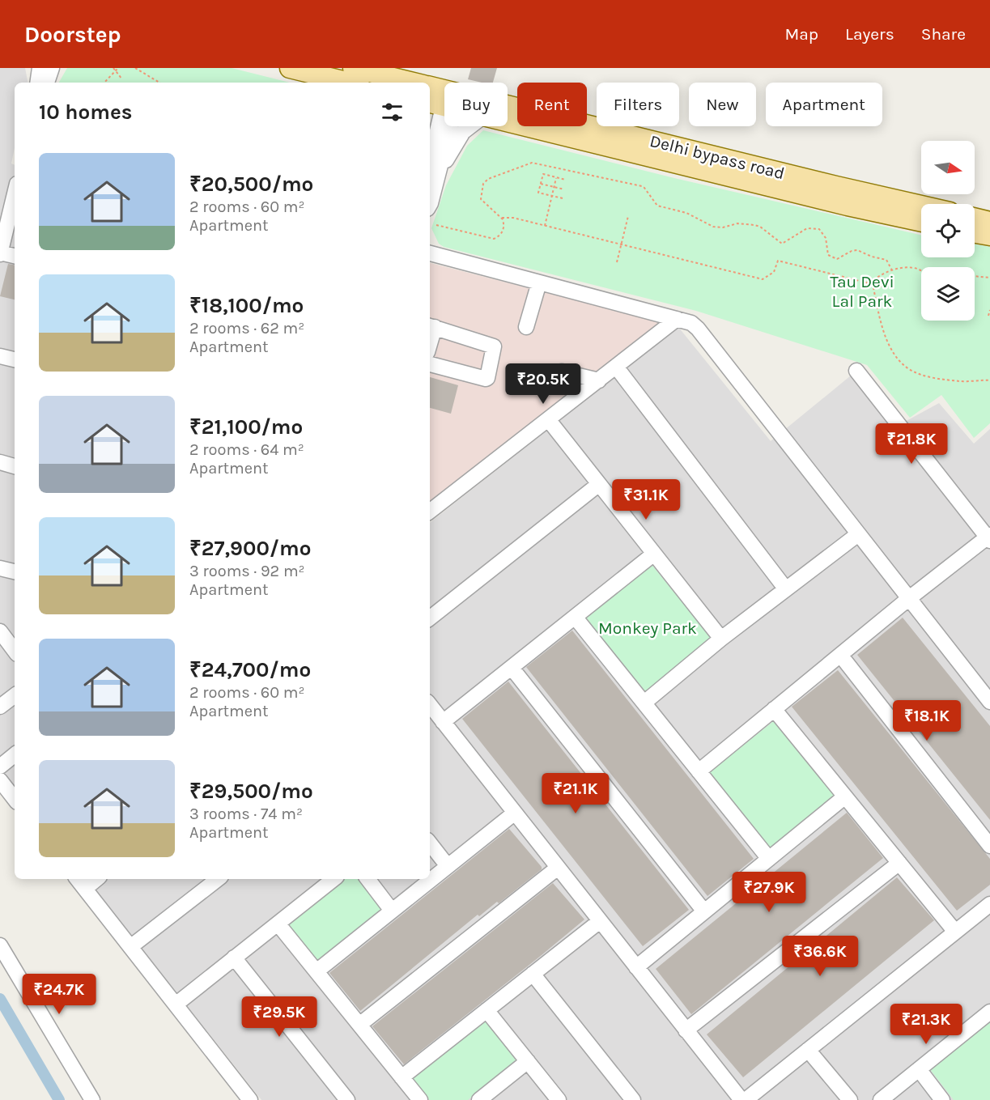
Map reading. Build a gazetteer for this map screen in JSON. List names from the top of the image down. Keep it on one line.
{"streets":{"main road":["Delhi bypass road"]},"parks":["Tau Devi Lal Park","Monkey Park"],"north":"right","page":{"header":"Doorstep","nav":["Map","Layers","Share"],"chip":["Buy","Rent","Filters","New","Apartment"],"heading":"10 homes","list":[{"name":"₹20,500/mo","note":"2 rooms · 60 m² · Apartment"},{"name":"₹18,100/mo","note":"2 rooms · 62 m² · Apartment"},{"name":"₹21,100/mo","note":"2 rooms · 64 m² · Apartment"},{"name":"₹27,900/mo","note":"3 rooms · 92 m² · Apartment"},{"name":"₹24,700/mo","note":"2 rooms · 60 m² · Apartment"},{"name":"₹29,500/mo","note":"3 rooms · 74 m² · Apartment"}],"price":["₹20.5K","₹21.8K","₹31.1K","₹18.1K","₹21.1K","₹27.9K","₹36.6K","₹24.7K","₹29.5K","₹21.3K"]}}
